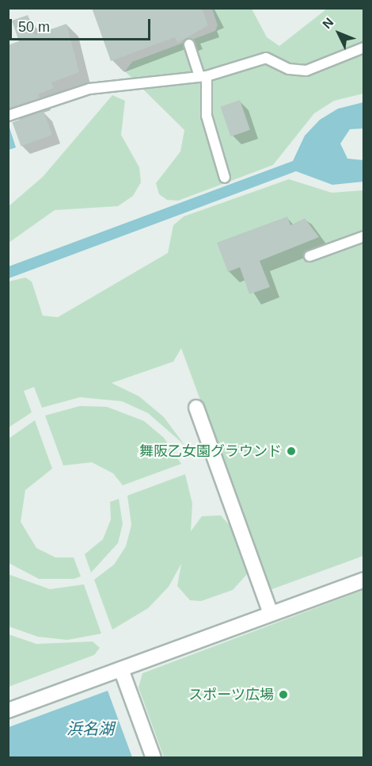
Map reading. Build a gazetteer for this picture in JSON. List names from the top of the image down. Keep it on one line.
{"water":["浜名湖"],"places":["舞阪乙女園グラウンド","スポーツ広場"],"scale_bar":"50 m","north":"top left"}
